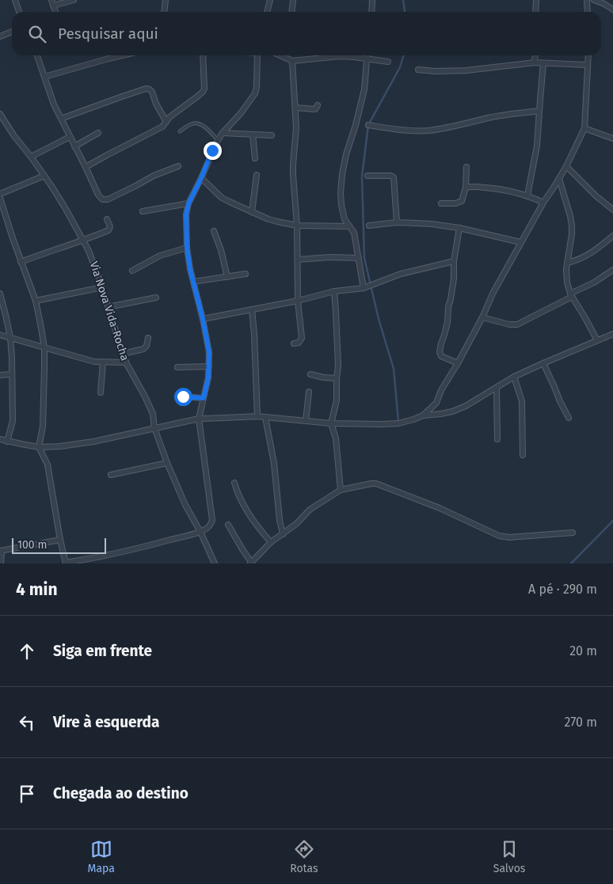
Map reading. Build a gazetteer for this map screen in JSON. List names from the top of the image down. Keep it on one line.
{"streets":{"street":["Via Nova Vida-Rocha"]},"scale_bar":"100 m","page":{"search":"Pesquisar aqui","scale":"100 m","heading":["4 min","A pé · 290 m"],"list":[["Siga em frente","20 m"],["Vire à esquerda","270 m"],"Chegada ao destino"],"nav":["Mapa","Rotas","Salvos"]}}
